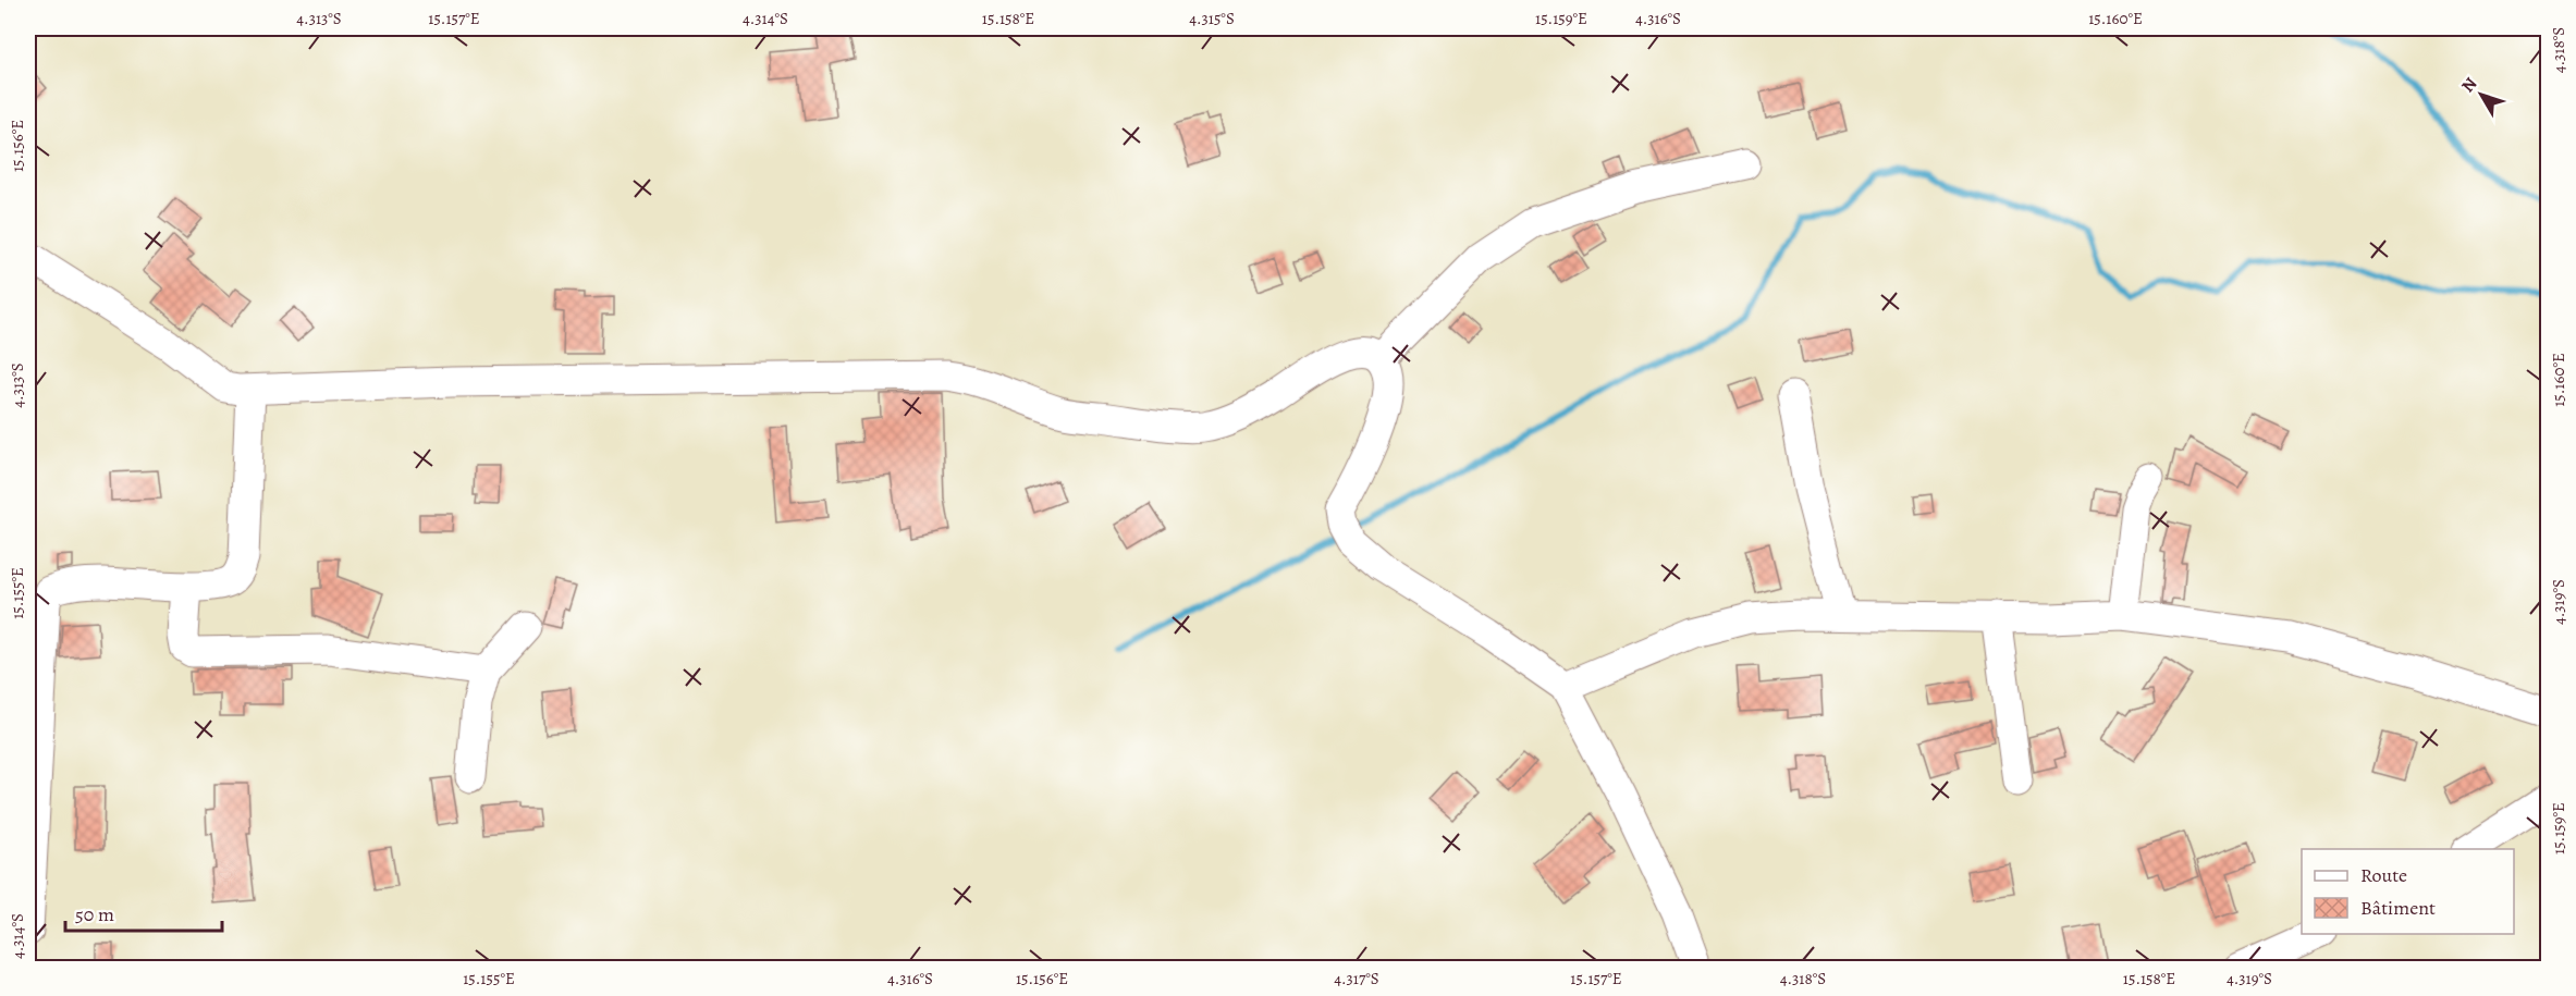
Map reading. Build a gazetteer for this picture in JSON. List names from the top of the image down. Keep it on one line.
{"legend":["Route","Bâtiment"],"scale_bar":"50 m","north":"top left","coordinates":["4.313°S","15.157°E","4.314°S","15.158°E","4.315°S","15.159°E","4.316°S","15.160°E","4.318°S","15.156°E","15.155°E","4.319°S","4.317°S"]}
